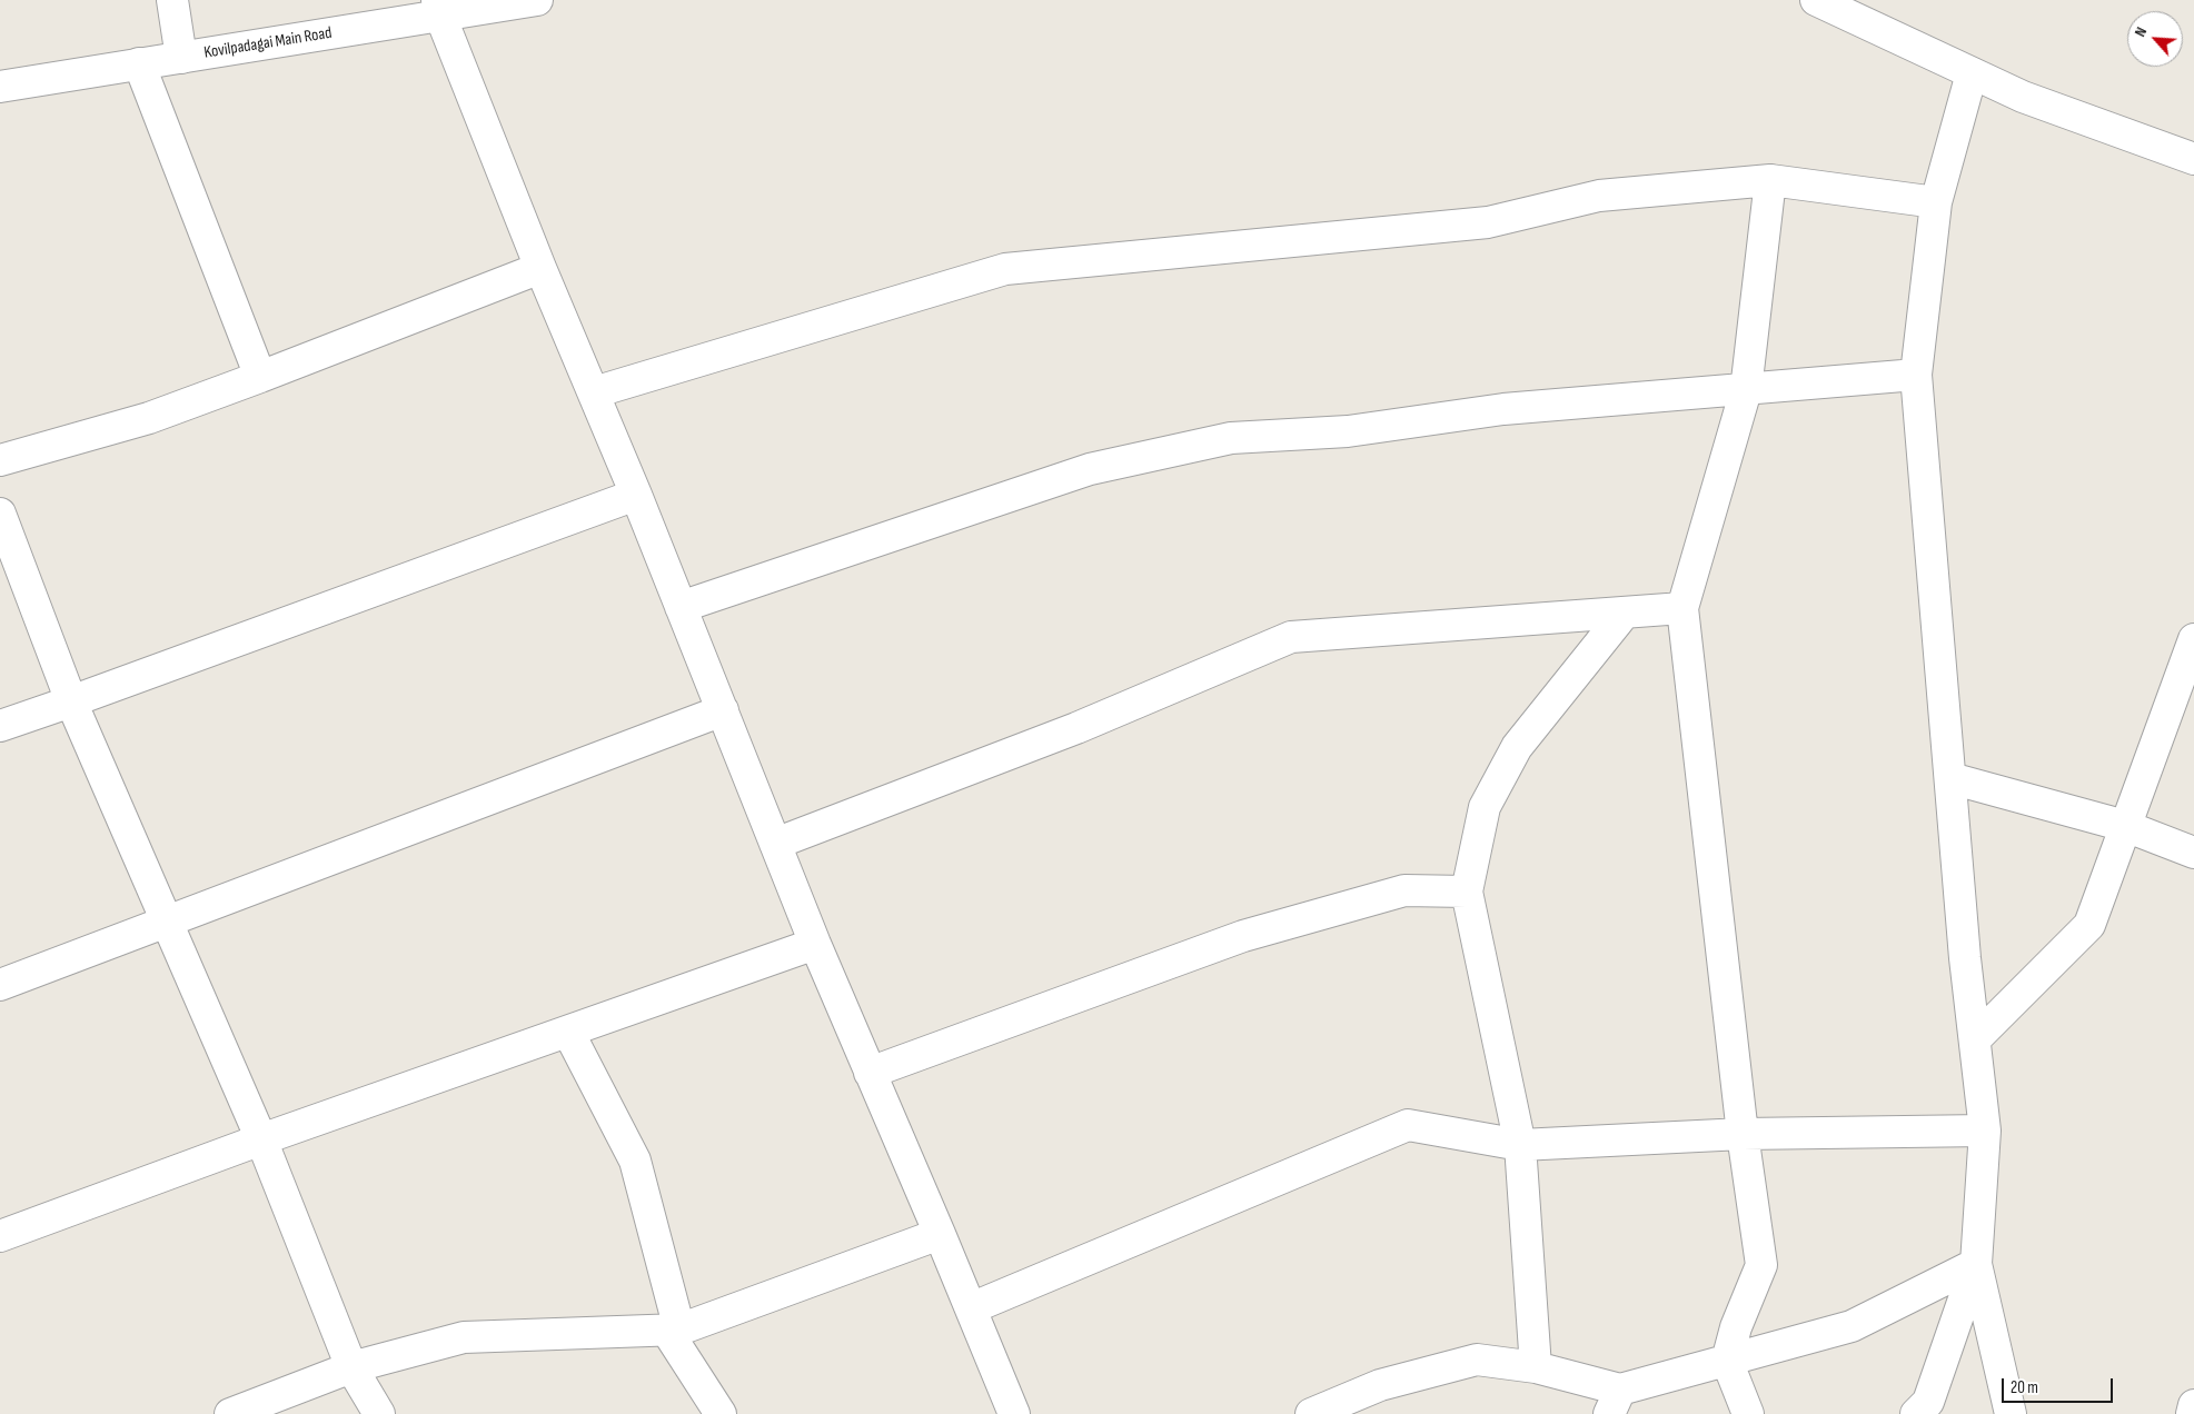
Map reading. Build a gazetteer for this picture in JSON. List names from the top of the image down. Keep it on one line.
{"streets":{"street":["Kovilpadagai Main Road"]},"scale_bar":"20 m","north":"top left"}
